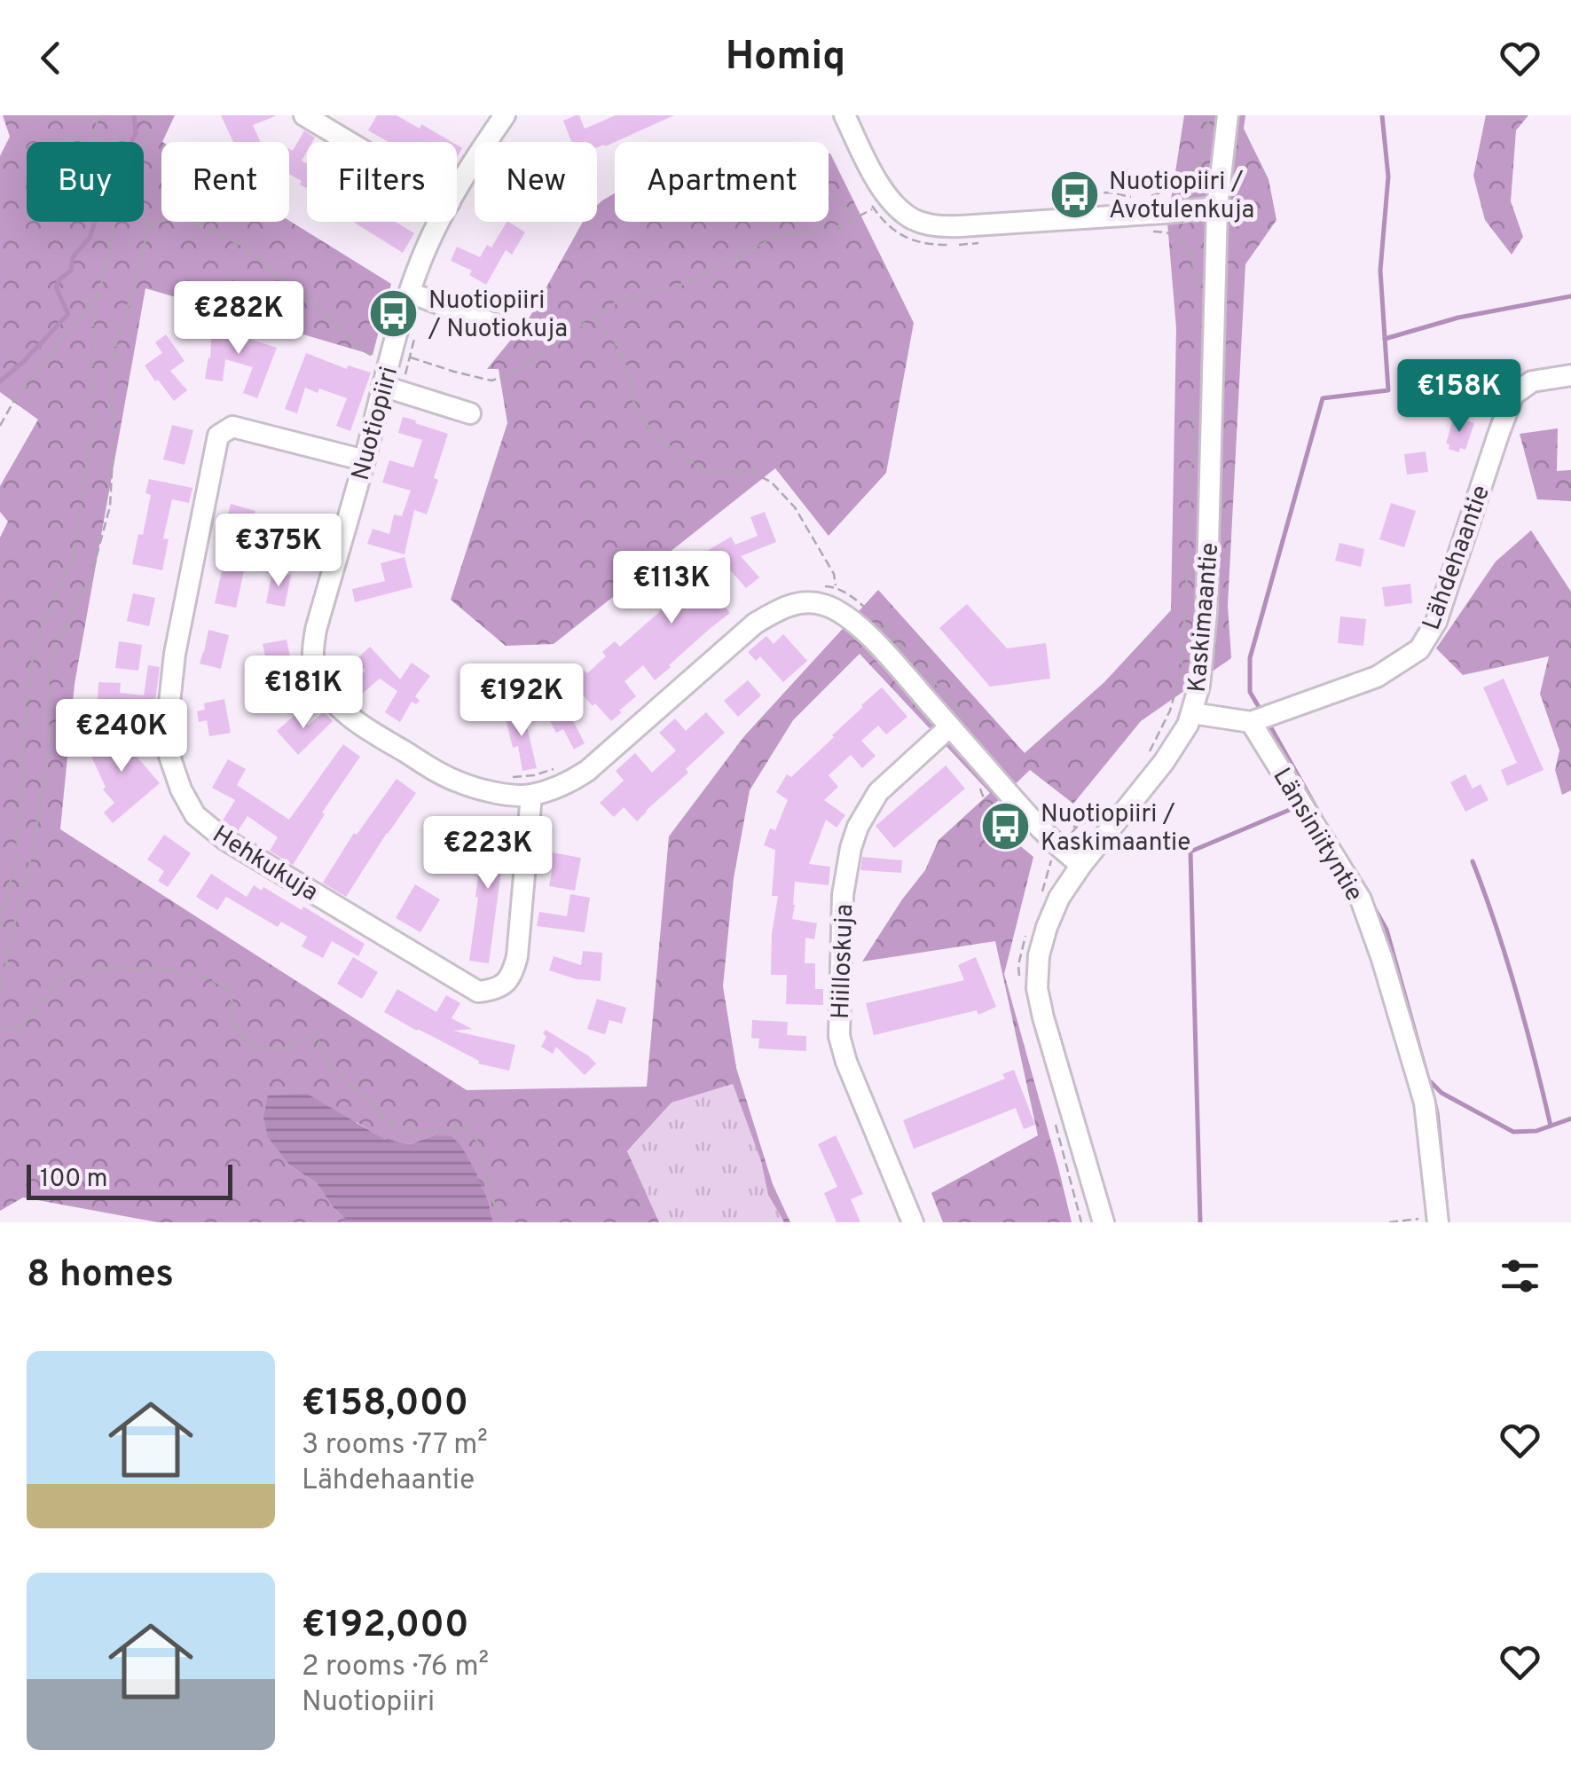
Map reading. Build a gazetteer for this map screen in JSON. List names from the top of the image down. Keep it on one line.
{"streets":{"street":["Nuotiopiiri","Lähdehaantie","Kaskimaantie","Länsiniityntie","Hehkukuja","Hiilloskuja"]},"crossings":[["Nuotiopiiri","Kaskimaantie"],["Nuotiopiiri","Hehkukuja"],["Nuotiopiiri","Hiilloskuja"],["Lähdehaantie","Kaskimaantie"],["Lähdehaantie","Länsiniityntie"]],"places":{"bus stop":["Nuotiopiiri / Avotulenkuja","Nuotiopiiri / Nuotiokuja","Nuotiopiiri / Kaskimaantie"]},"scale_bar":"100 m","page":{"header":"Homiq","chip":["Buy","Rent","Filters","New","Apartment"],"price":["€282K","€158K","€375K","€113K","€181K","€192K","€240K","€223K"],"scale":"100 m","heading":"8 homes","list":[{"name":"€158,000","note":"3 rooms · 77 m² · Lähdehaantie"},{"name":"€192,000","note":"2 rooms · 76 m² · Nuotiopiiri"}]}}
